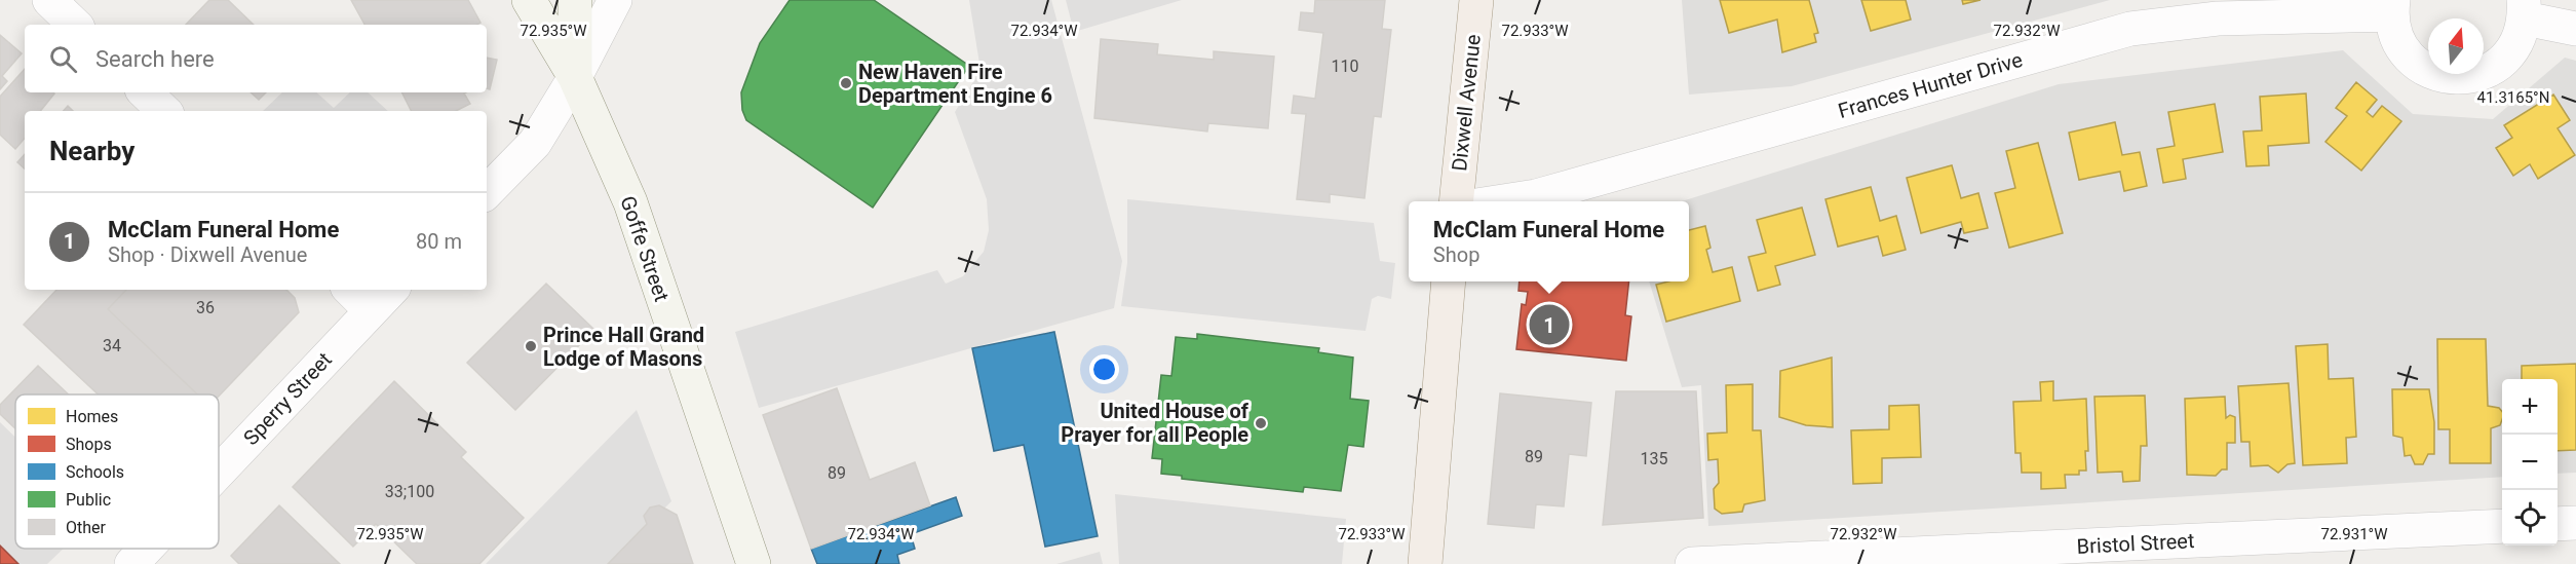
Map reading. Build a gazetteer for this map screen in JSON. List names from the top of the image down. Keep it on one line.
{"streets":{"main road":["Dixwell Avenue","Goffe Street"],"street":["Frances Hunter Drive","Sperry Street","Bristol Street"]},"places":["New Haven Fire Department Engine 6","Prince Hall Grand Lodge of Masons","United House of Prayer for all People"],"house_numbers":["110","36","34","89","135","89","33;100"],"legend":["Homes","Shops","Schools","Public","Other"],"north":"top","page":{"search":"Search here","heading":"Nearby","list":[{"mark":"1","name":"McClam Funeral Home","note":"Shop · Dixwell Avenue","value":"80 m"}],"popup":["McClam Funeral Home","Shop"],"pins":"1","map_buttons":["+","−"]},"coordinates":["72.935°W","72.934°W","72.933°W","72.932°W","41.3165°N","72.931°W"]}
